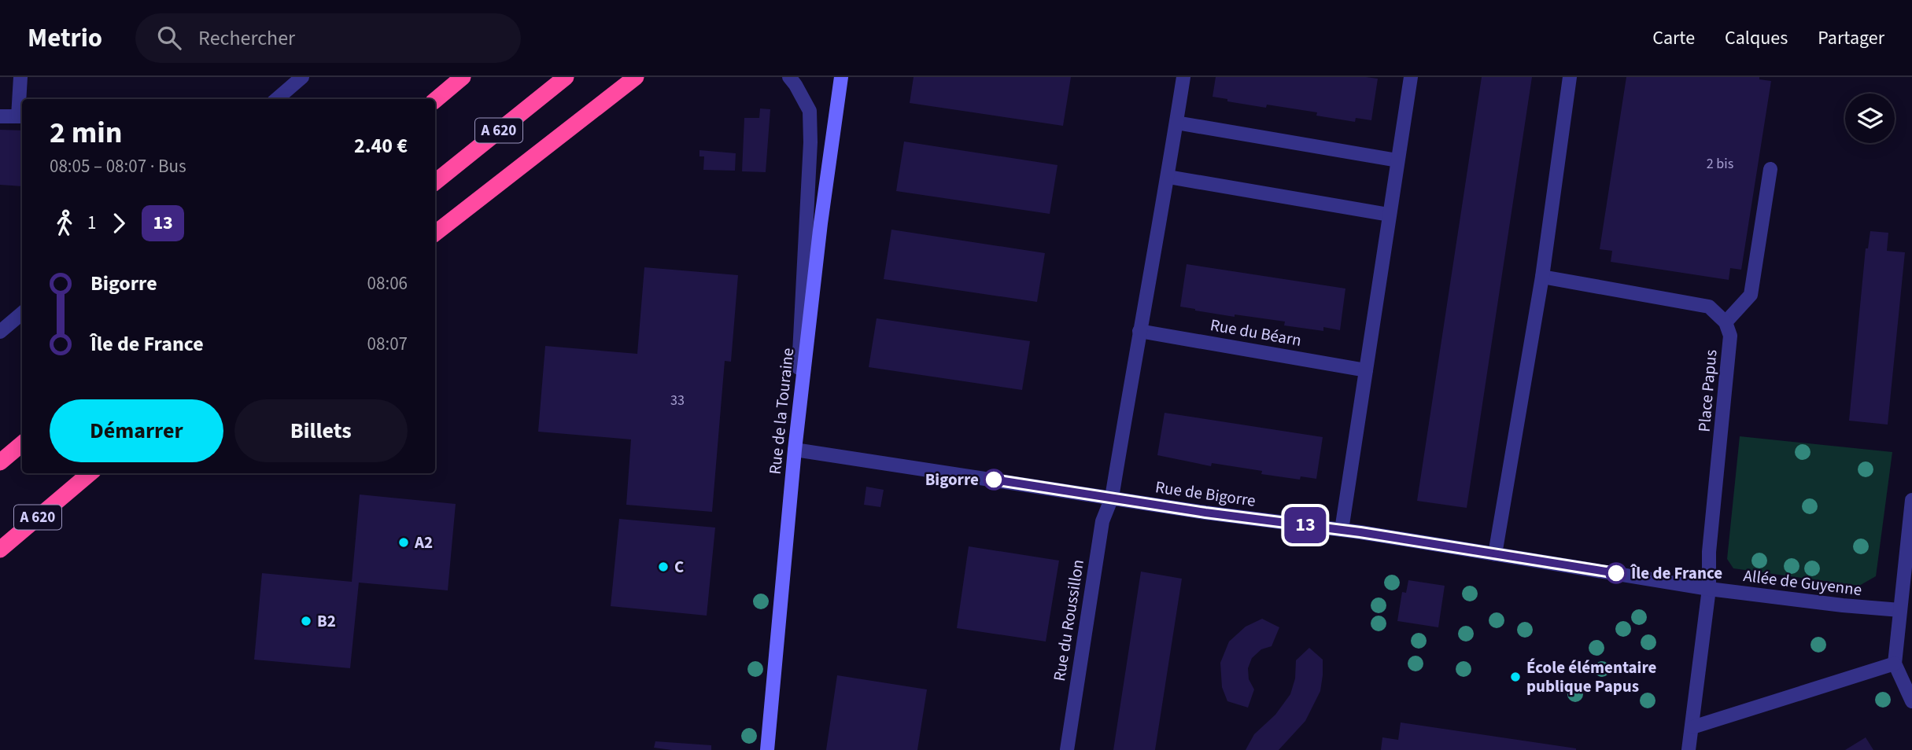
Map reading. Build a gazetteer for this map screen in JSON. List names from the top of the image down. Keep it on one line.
{"streets":{"highway":["A 620"],"street":["Rue du Béarn","Place Papus","Rue de la Touraine","Rue de Bigorre","Allée de Guyenne","Rue du Roussillon"]},"crossings":[["Place Papus","Rue de Bigorre"],["Place Papus","Allée de Guyenne"],["Rue de la Touraine","Rue de Bigorre"],["Rue de Bigorre","Allée de Guyenne"],["Rue de Bigorre","Rue du Roussillon"]],"places":["Bigorre","A2","C","Île de France","B2","École élémentaire publique Papus"],"lines":["bus line 13"],"house_numbers":["2 bis","33"],"page":{"header":"Metrio","search":"Rechercher","nav":["Carte","Calques","Partager"],"on_map":"13","heading":["2 min","08:05 – 08:07 · Bus","2.40 €"],"legs":["1","13"],"list":[{"name":"Bigorre","value":"08:06"},{"name":"Île de France","value":"08:07"}],"buttons":["Démarrer","Billets"]}}
